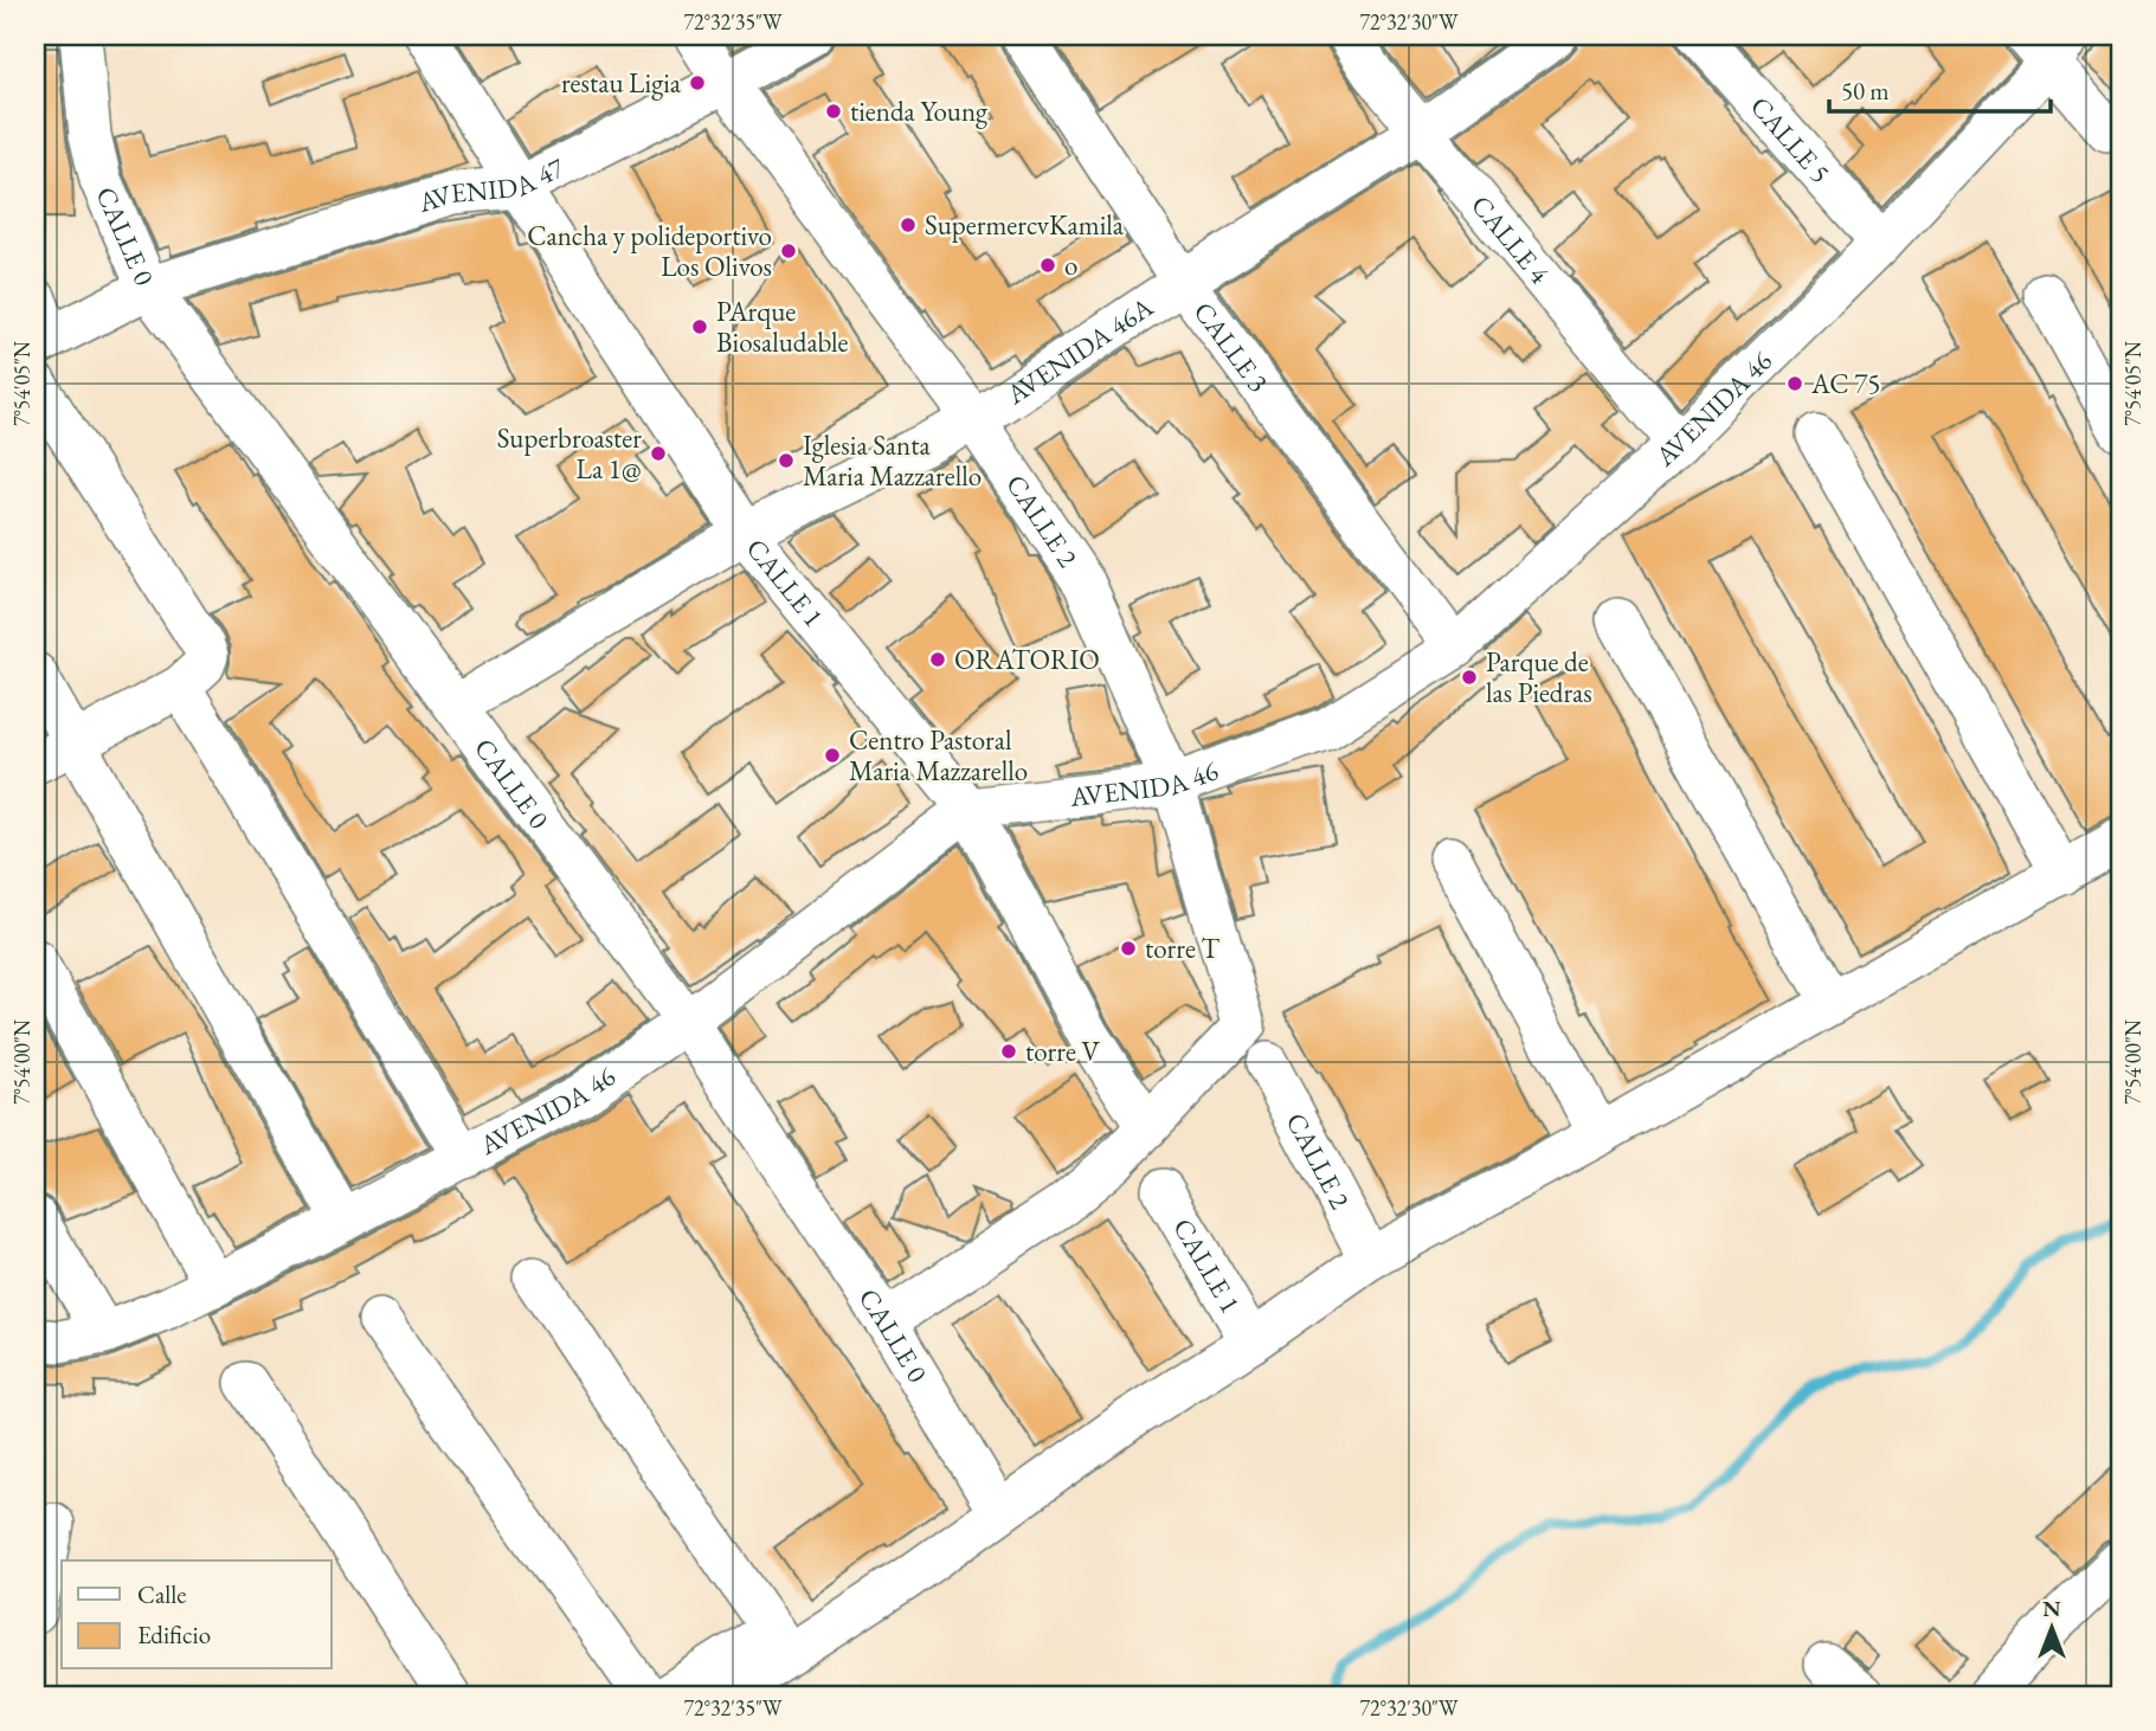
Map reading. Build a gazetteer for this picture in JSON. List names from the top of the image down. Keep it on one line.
{"streets":{"street":["CALLE 5","AVENIDA 47","CALLE 0","CALLE 4","CALLE 3","AVENIDA 46A","AVENIDA 46","CALLE 2","CALLE 1"]},"crossings":[["CALLE 5","AVENIDA 46"],["AVENIDA 47","CALLE 0"],["AVENIDA 47","CALLE 2"],["AVENIDA 47","CALLE 1"],["CALLE 0","AVENIDA 46A"],["CALLE 0","AVENIDA 46"],["CALLE 4","AVENIDA 46A"],["CALLE 4","AVENIDA 46"],["CALLE 3","AVENIDA 46A"],["CALLE 3","AVENIDA 46"],["AVENIDA 46A","CALLE 2"],["AVENIDA 46A","CALLE 1"],["AVENIDA 46","CALLE 2"],["AVENIDA 46","CALLE 1"],["CALLE 2","CALLE 1"]],"places":["restau Ligia","tienda Young","SupermercvKamila","Cancha y polideportivo Los Olivos","o","PArque Biosaludable","AC 75","Superbroaster La 1@","Iglesia Santa Maria Mazzarello","ORATORIO","Parque de las Piedras","Centro Pastoral Maria Mazzarello","torre T","torre V"],"legend":["Calle","Edificio"],"scale_bar":"50 m","north":"top","coordinates":["72°32'35\"W","72°32'30\"W","7°54'05\"N","7°54'00\"N"]}
